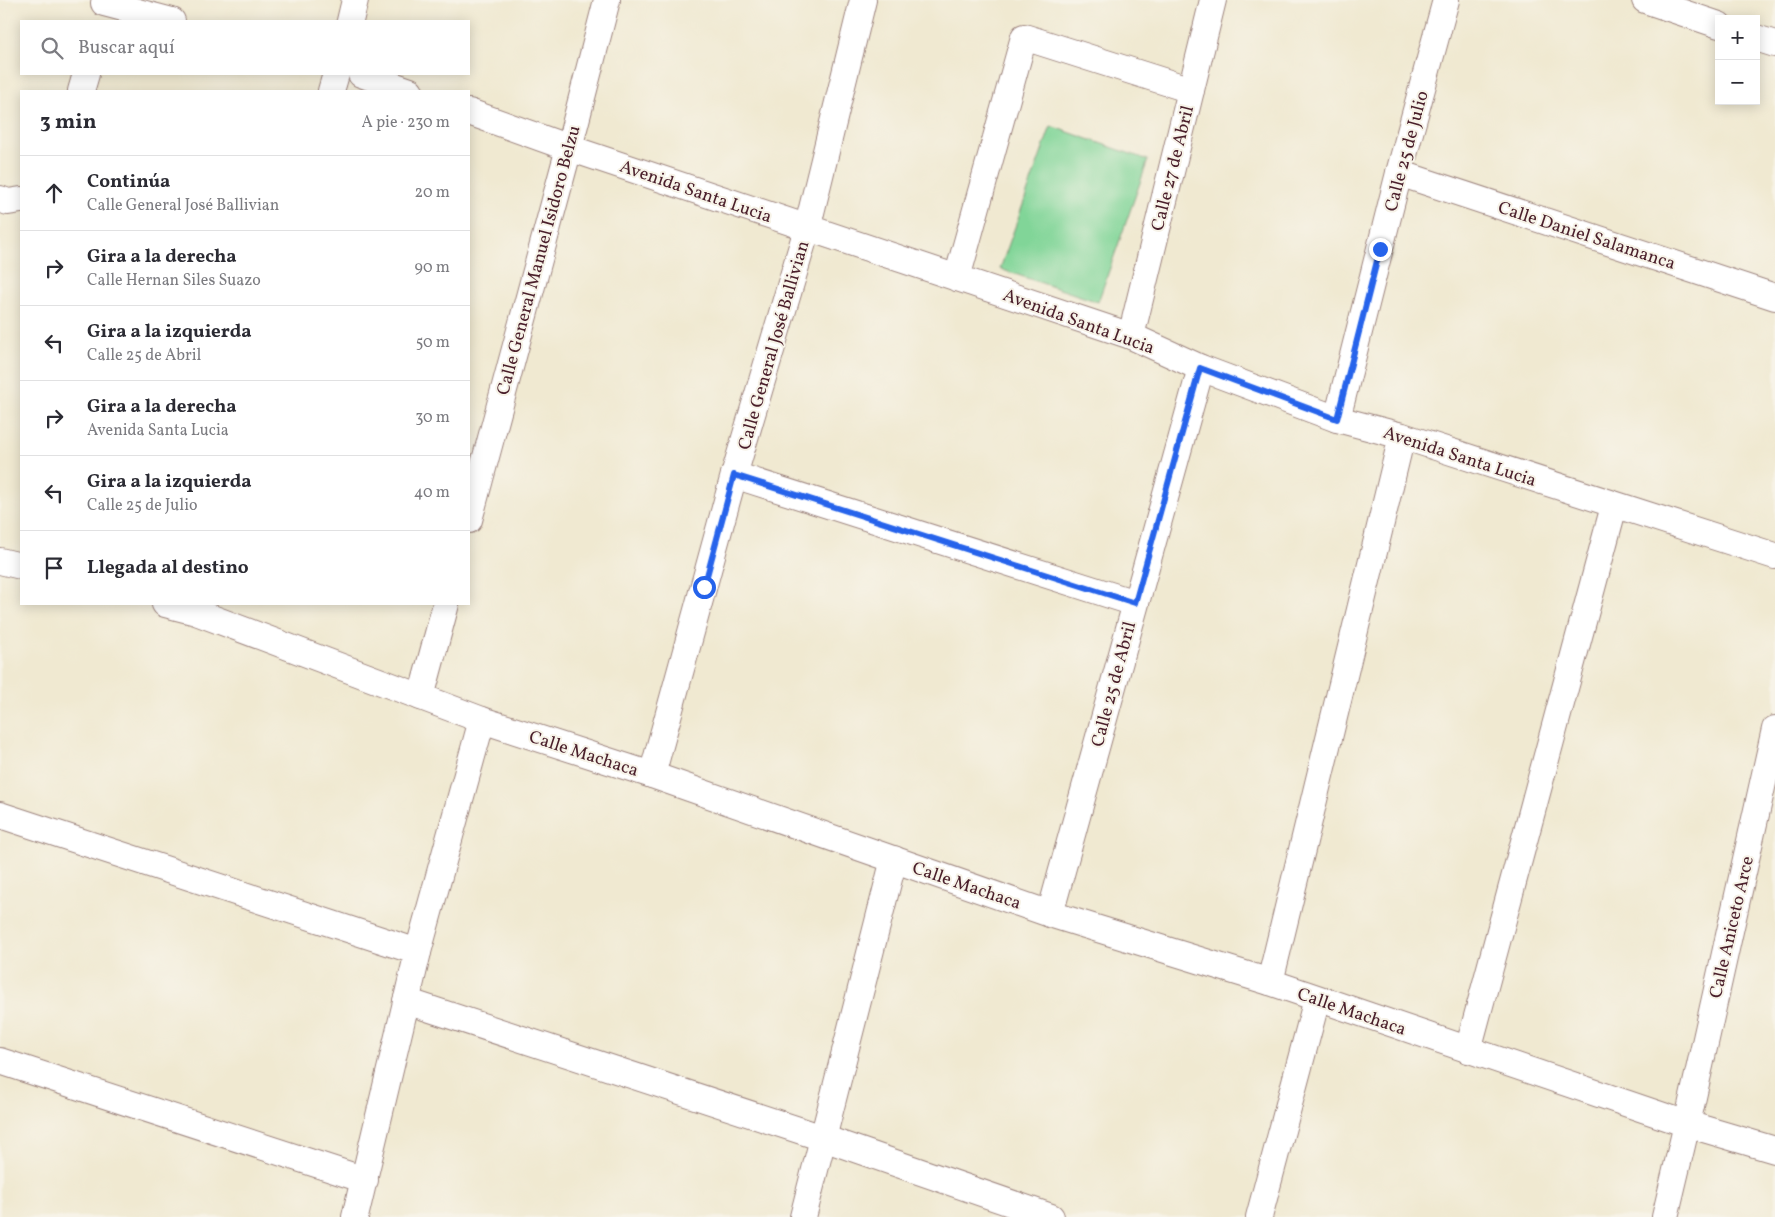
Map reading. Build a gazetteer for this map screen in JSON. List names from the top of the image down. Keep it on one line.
{"streets":{"street":["Calle 25 de Julio","Calle 27 de Abril","Avenida Santa Lucia","Calle Daniel Salamanca","Calle General Manuel Isidoro Belzu","Calle General José Ballivian","Calle 25 de Abril","Calle Machaca","Calle Aniceto Arce"]},"crossings":[["Calle 25 de Julio","Avenida Santa Lucia"],["Calle 25 de Julio","Calle Daniel Salamanca"],["Calle 27 de Abril","Avenida Santa Lucia"],["Avenida Santa Lucia","Calle General Manuel Isidoro Belzu"],["Avenida Santa Lucia","Calle General José Ballivian"],["Avenida Santa Lucia","Calle 25 de Abril"],["Calle General José Ballivian","Calle Machaca"],["Calle 25 de Abril","Calle Machaca"],["Calle Machaca","Calle Aniceto Arce"]],"page":{"map_buttons":["+","−"],"search":"Buscar aquí","heading":["3 min","A pie · 230 m"],"list":[["Continúa","Calle General José Ballivian","20 m"],["Gira a la derecha","Calle Hernan Siles Suazo","90 m"],["Gira a la izquierda","Calle 25 de Abril","50 m"],["Gira a la derecha","Avenida Santa Lucia","30 m"],["Gira a la izquierda","Calle 25 de Julio","40 m"],"Llegada al destino"]}}
